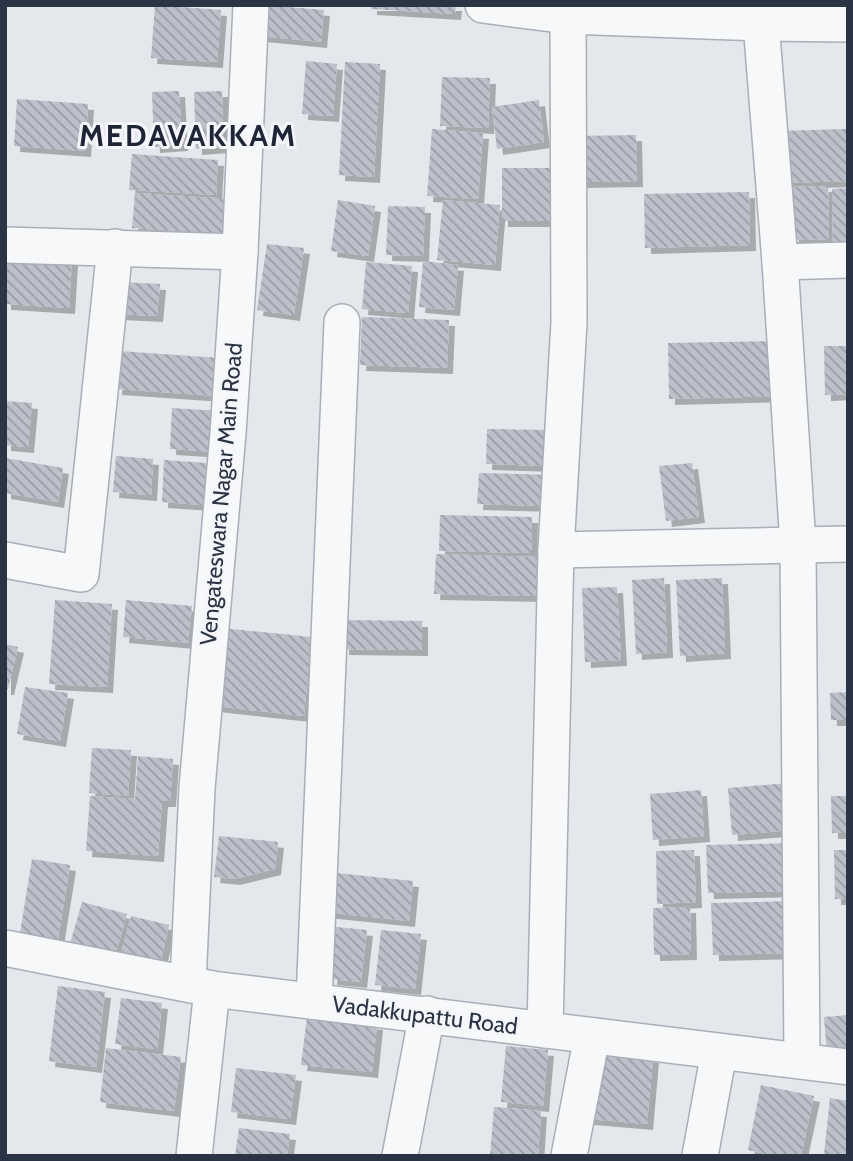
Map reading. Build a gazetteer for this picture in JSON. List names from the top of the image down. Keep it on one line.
{"streets":{"street":["Vengateswara Nagar Main Road","Vadakkupattu Road"]},"crossings":[["Vengateswara Nagar Main Road","Vadakkupattu Road"]],"districts":["MEDAVAKKAM"]}
